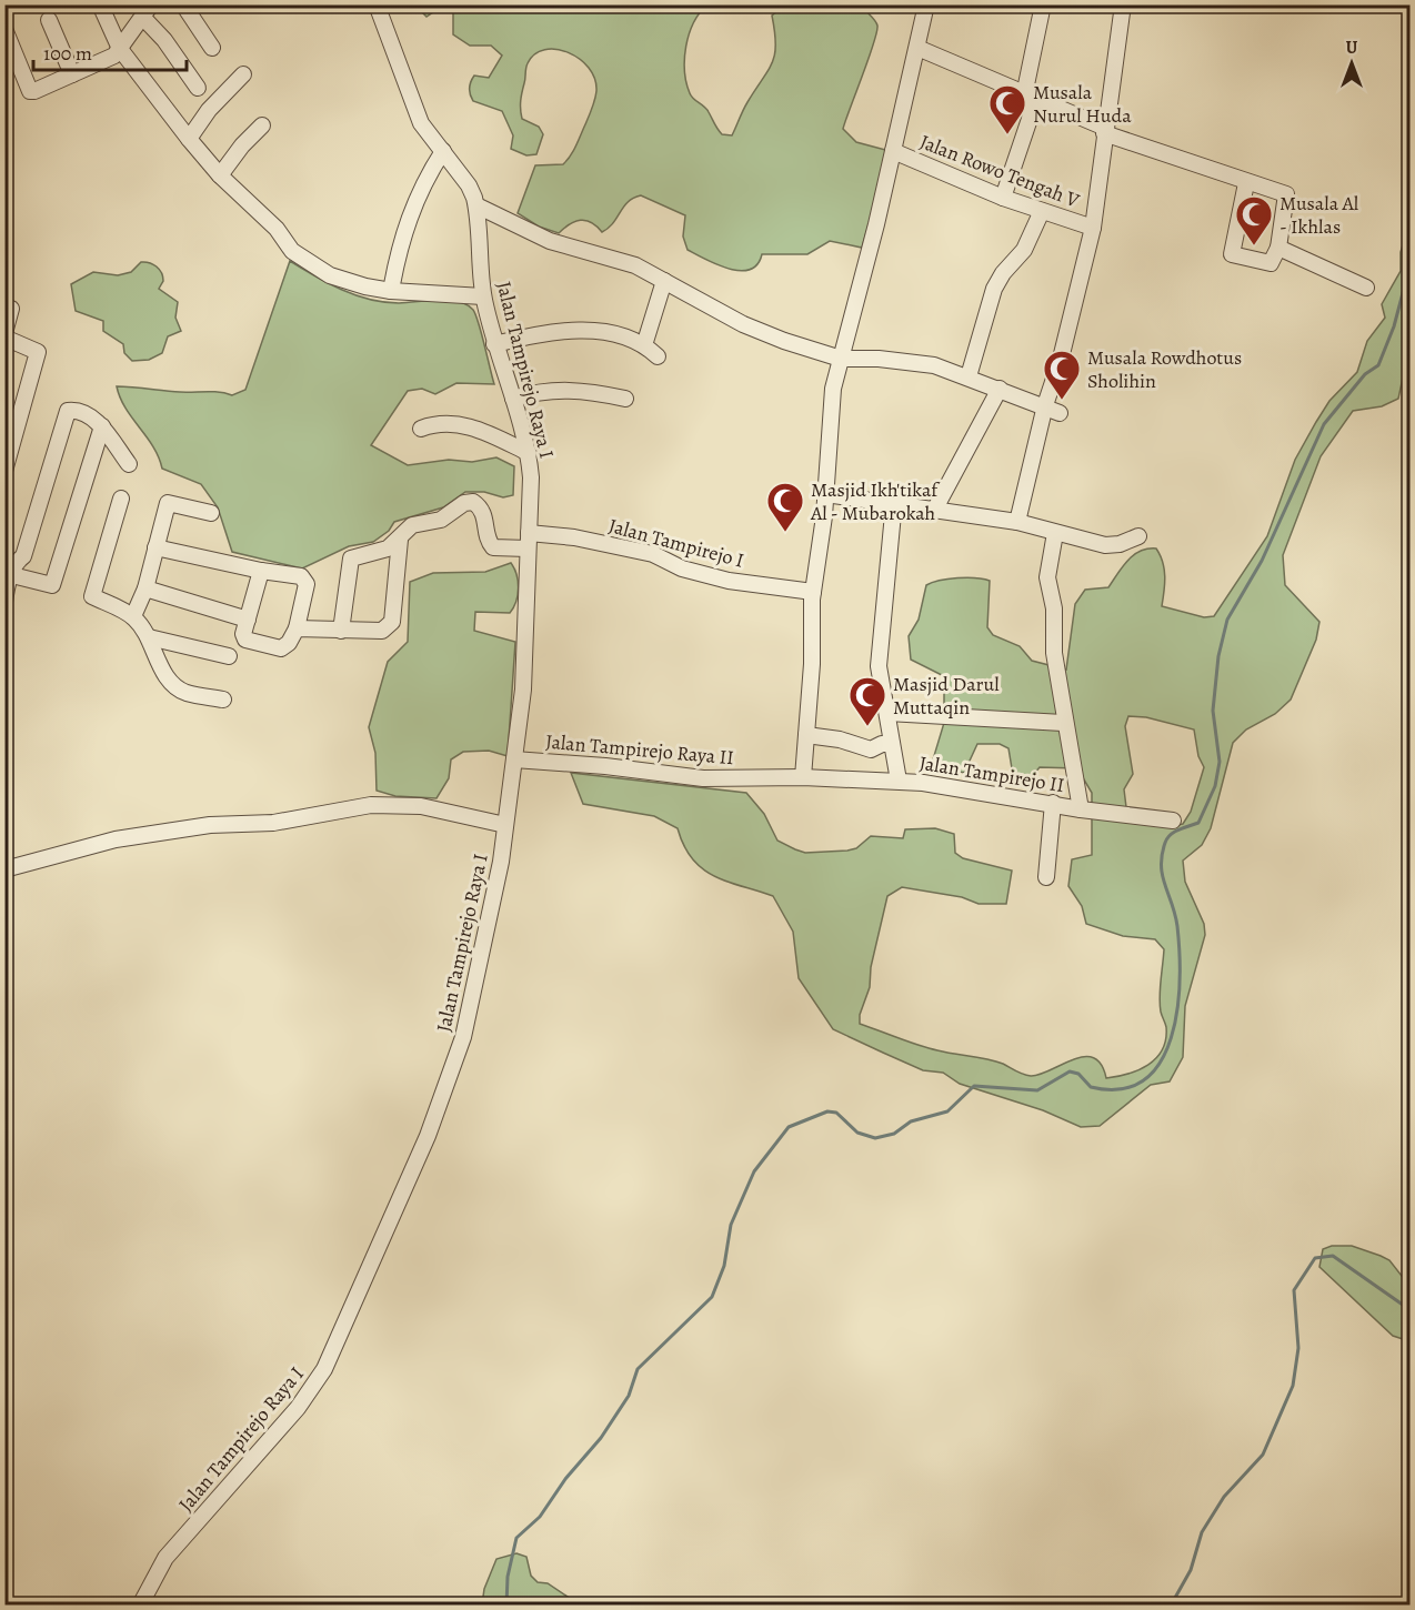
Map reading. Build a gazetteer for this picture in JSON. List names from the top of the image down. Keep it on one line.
{"streets":{"street":["Jalan Rowo Tengah V","Jalan Tampirejo Raya I","Jalan Tampirejo I","Jalan Tampirejo Raya II","Jalan Tampirejo II"]},"crossings":[["Jalan Tampirejo Raya I","Jalan Tampirejo I"],["Jalan Tampirejo Raya I","Jalan Tampirejo Raya II"],["Jalan Tampirejo Raya II","Jalan Tampirejo II"]],"places":{"mosque":["Musala Nurul Huda","Musala Al - Ikhlas","Musala Rowdhotus Sholihin","Masjid Ikh'tikaf Al - Mubarokah","Masjid Darul Muttaqin"]},"scale_bar":"100 m","north":"top"}
